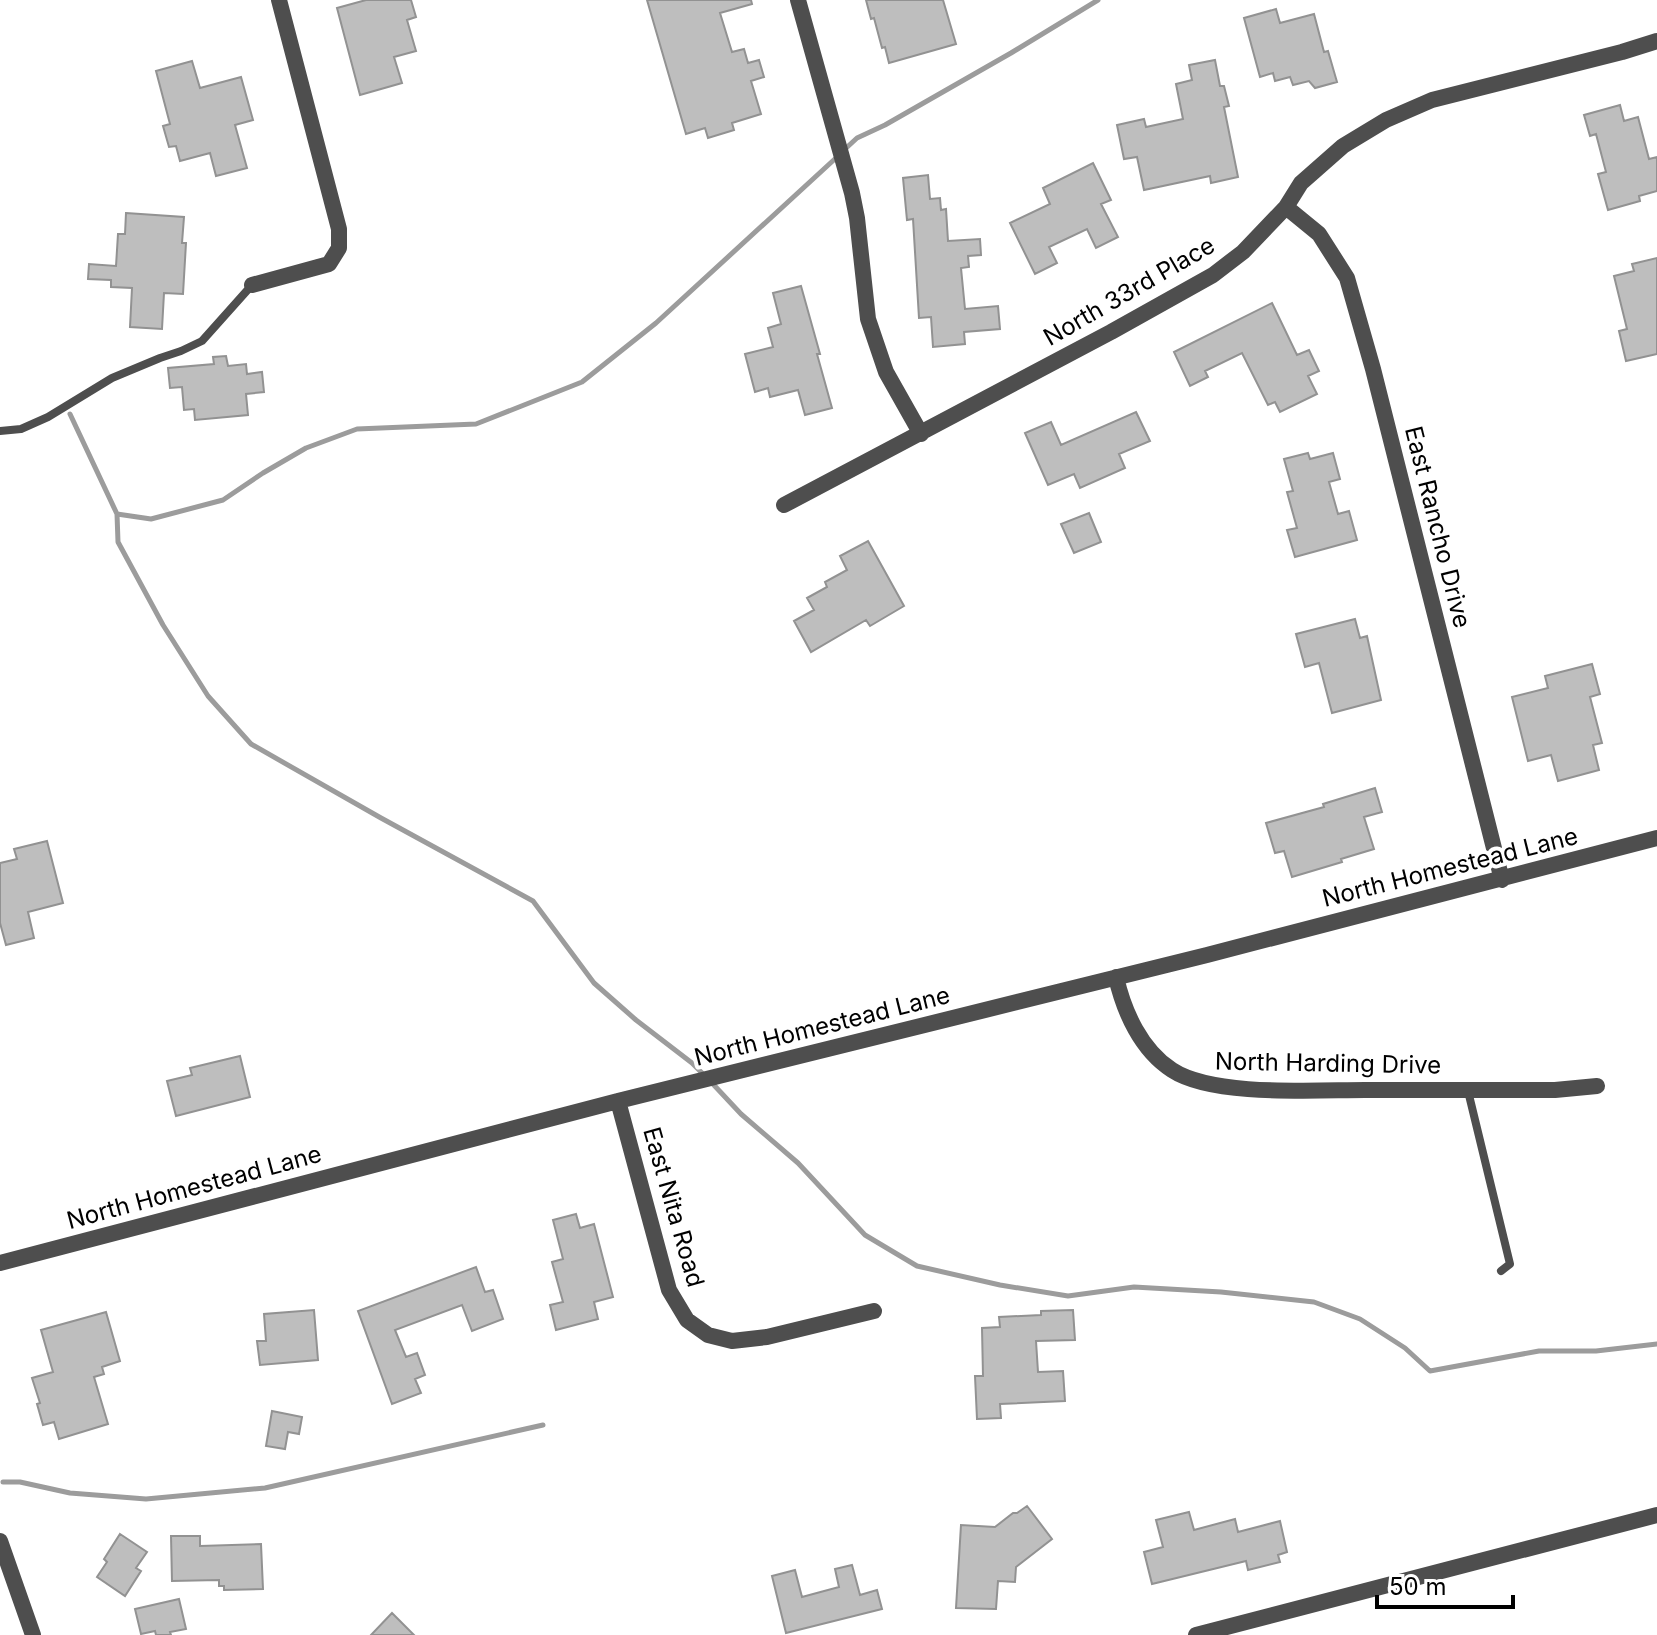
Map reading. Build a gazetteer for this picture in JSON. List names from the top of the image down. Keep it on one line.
{"streets":{"street":["North 33rd Place","East Rancho Drive","North Homestead Lane","North Harding Drive","East Nita Road"]},"crossings":[["North 33rd Place","East Rancho Drive"],["East Rancho Drive","North Homestead Lane"],["North Homestead Lane","North Harding Drive"],["North Homestead Lane","East Nita Road"]],"scale_bar":"50 m"}
